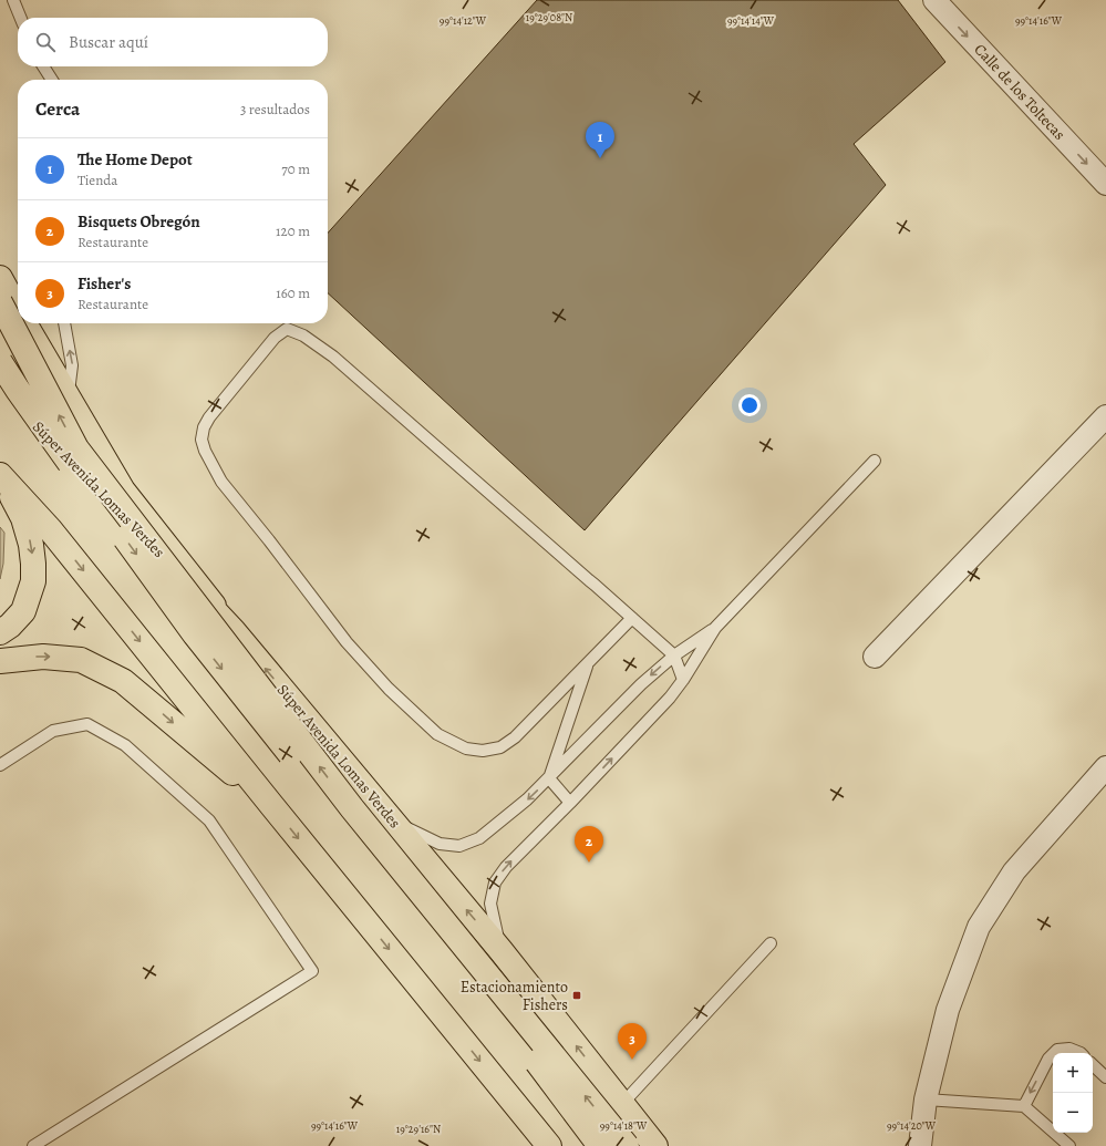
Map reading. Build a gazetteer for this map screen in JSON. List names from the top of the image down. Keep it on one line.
{"streets":{"main road":["Súper Avenida Lomas Verdes"],"street":["Calle de los Toltecas"]},"one_way":["Calle de los Toltecas"],"places":{"transit":["Estacionamiento Fishers"]},"page":{"search":"Buscar aquí","heading":["Cerca","3 resultados"],"pins":["1","2","3"],"list":[{"mark":"1","name":"The Home Depot","note":"Tienda","value":"70 m"},{"mark":"2","name":"Bisquets Obregón","note":"Restaurante","value":"120 m"},{"mark":"3","name":"Fisher's","note":"Restaurante","value":"160 m"}],"map_buttons":["+","−"]},"coordinates":["19°29'08\"N","99°14'12\"W","99°14'14\"W","99°14'16\"W","99°14'18\"W","99°14'20\"W","19°29'16\"N"]}
